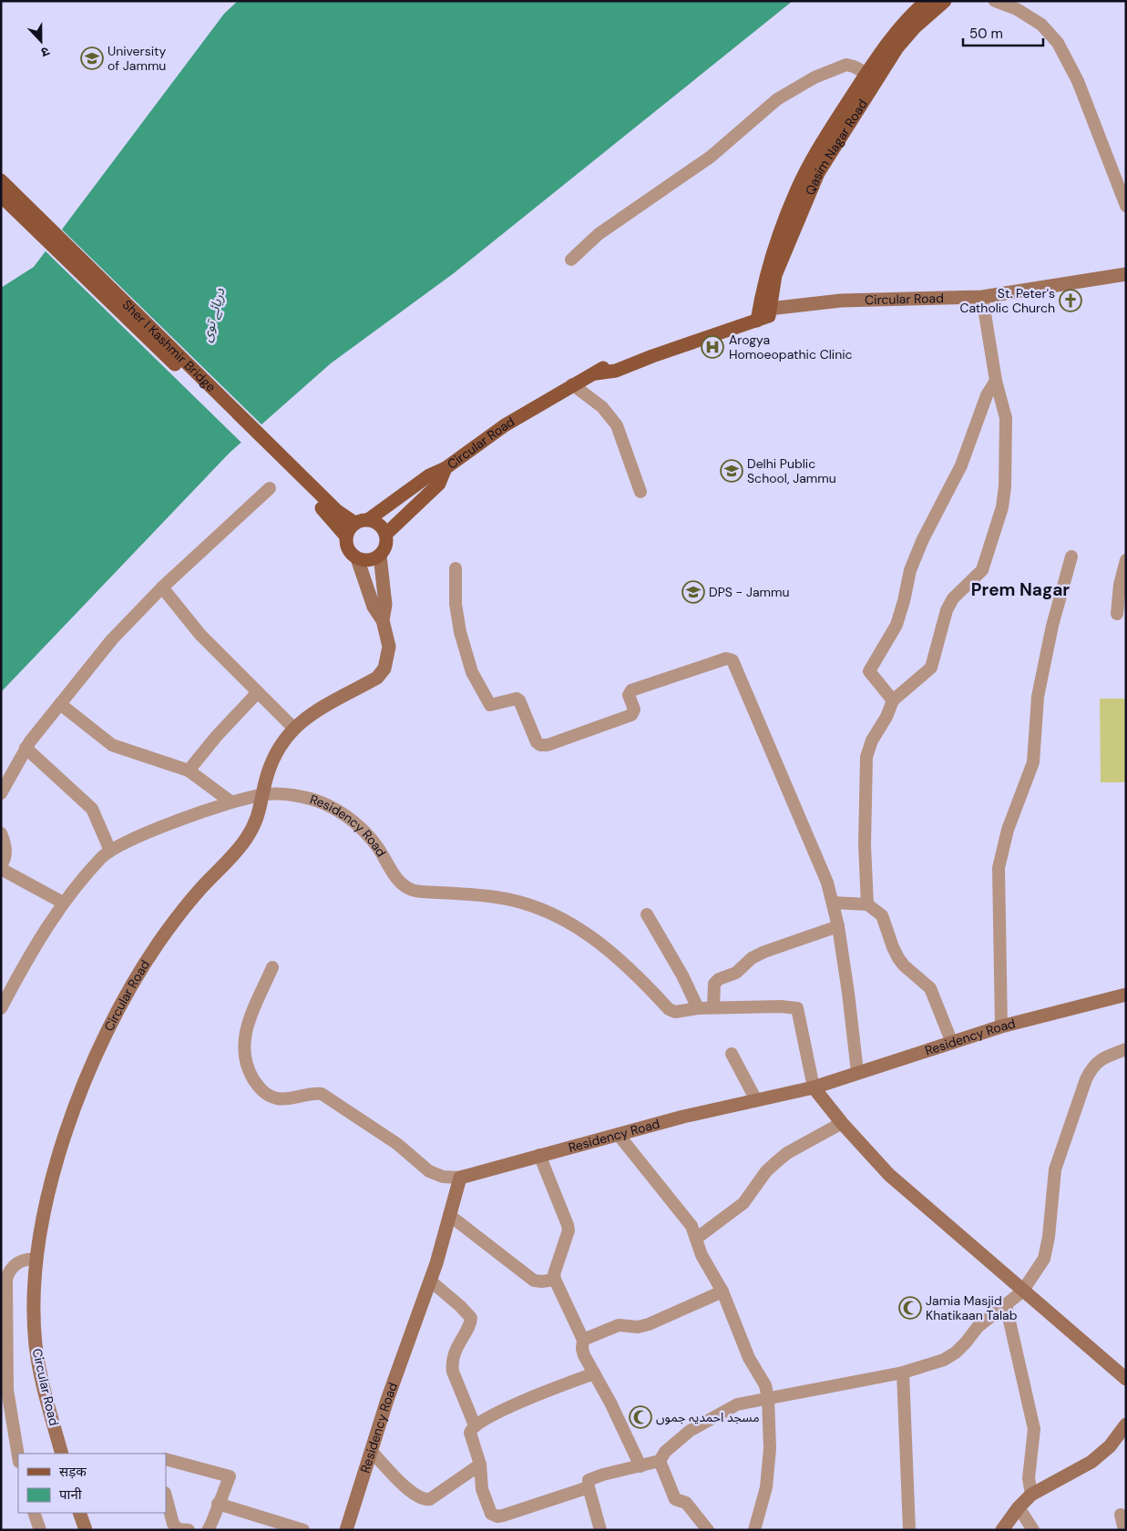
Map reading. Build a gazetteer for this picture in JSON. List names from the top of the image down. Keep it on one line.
{"streets":{"main road":["Qasim Nagar Road","Circular Road","Sher I Kashmir Bridge","Residency Road"]},"crossings":[["Qasim Nagar Road","Circular Road"],["Circular Road","Residency Road"]],"districts":["Prem Nagar"],"water":["دریائے توی"],"places":{"school or university":["University of Jammu","Delhi Public School, Jammu","DPS - Jammu"],"church":["St. Peter's Catholic Church"],"hospital":["Arogya Homoeopathic Clinic"],"mosque":["Jamia Masjid Khatikaan Talab","مسجد احمدیہ جموں"]},"legend":["सड़क","पानी"],"scale_bar":"50 m","north":"bottom"}
